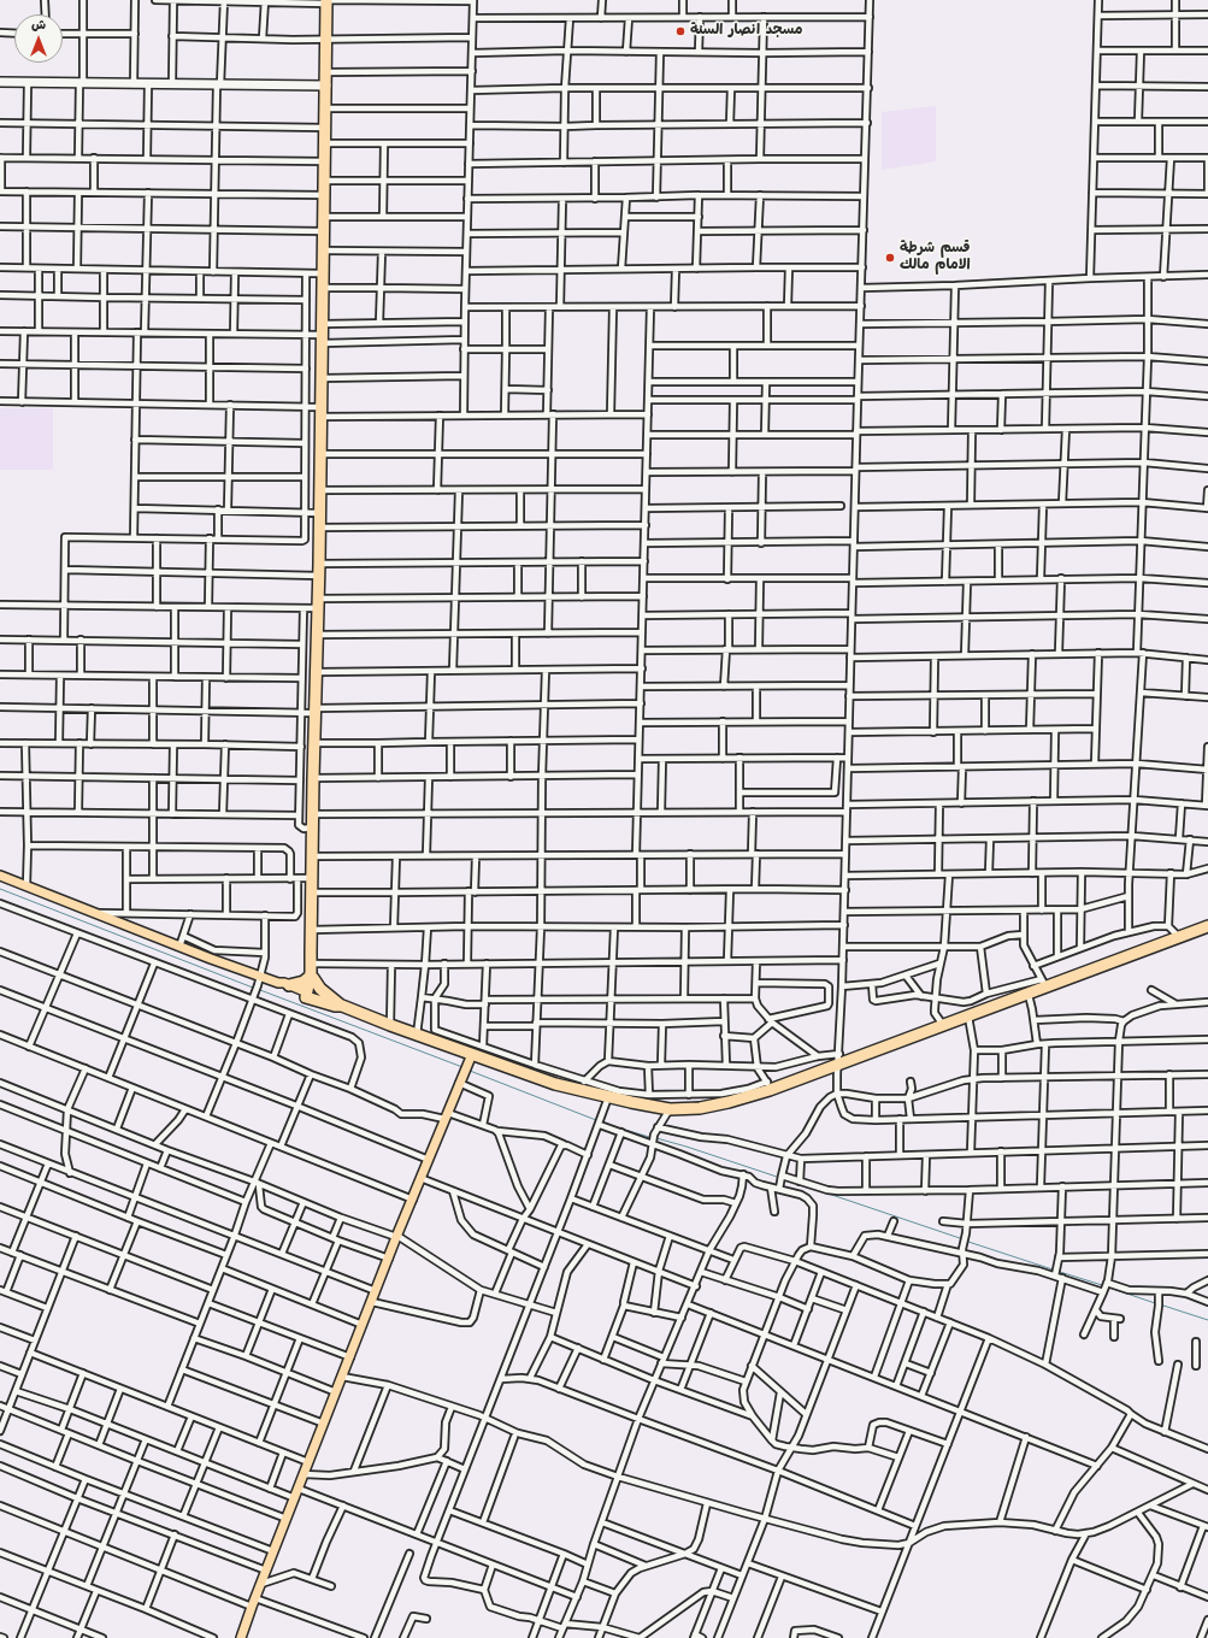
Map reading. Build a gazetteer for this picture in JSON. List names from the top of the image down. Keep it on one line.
{"places":["مسجد انصار السنة","قسم شرطة الامام مالك"],"north":"top"}
